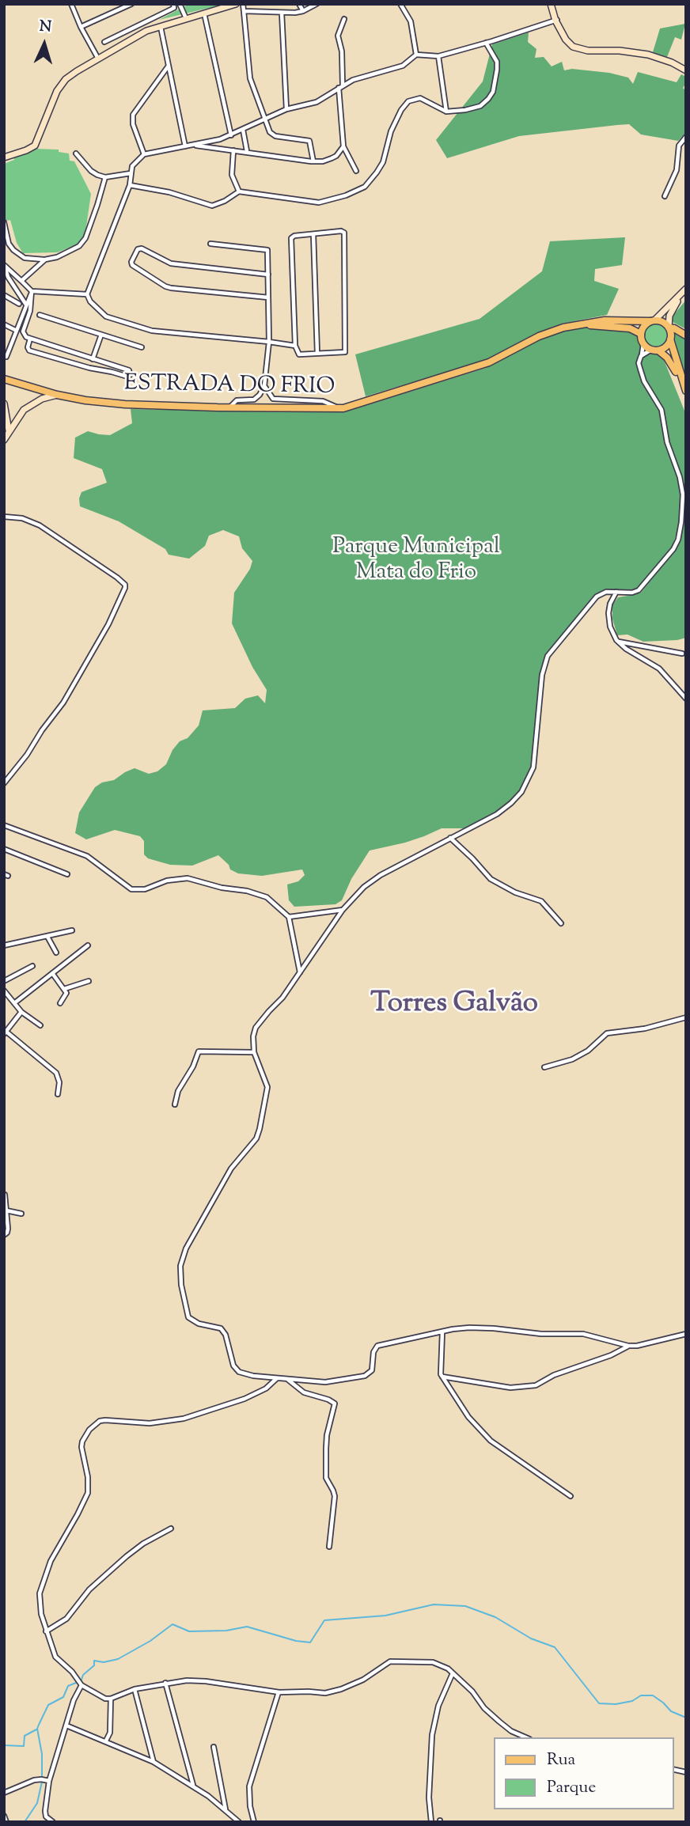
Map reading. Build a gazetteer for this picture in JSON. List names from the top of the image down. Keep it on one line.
{"streets":{"main road":["ESTRADA DO FRIO"]},"districts":["Torres Galvão"],"parks":["Parque Municipal Mata do Frio"],"legend":["Rua","Parque"],"north":"top"}
